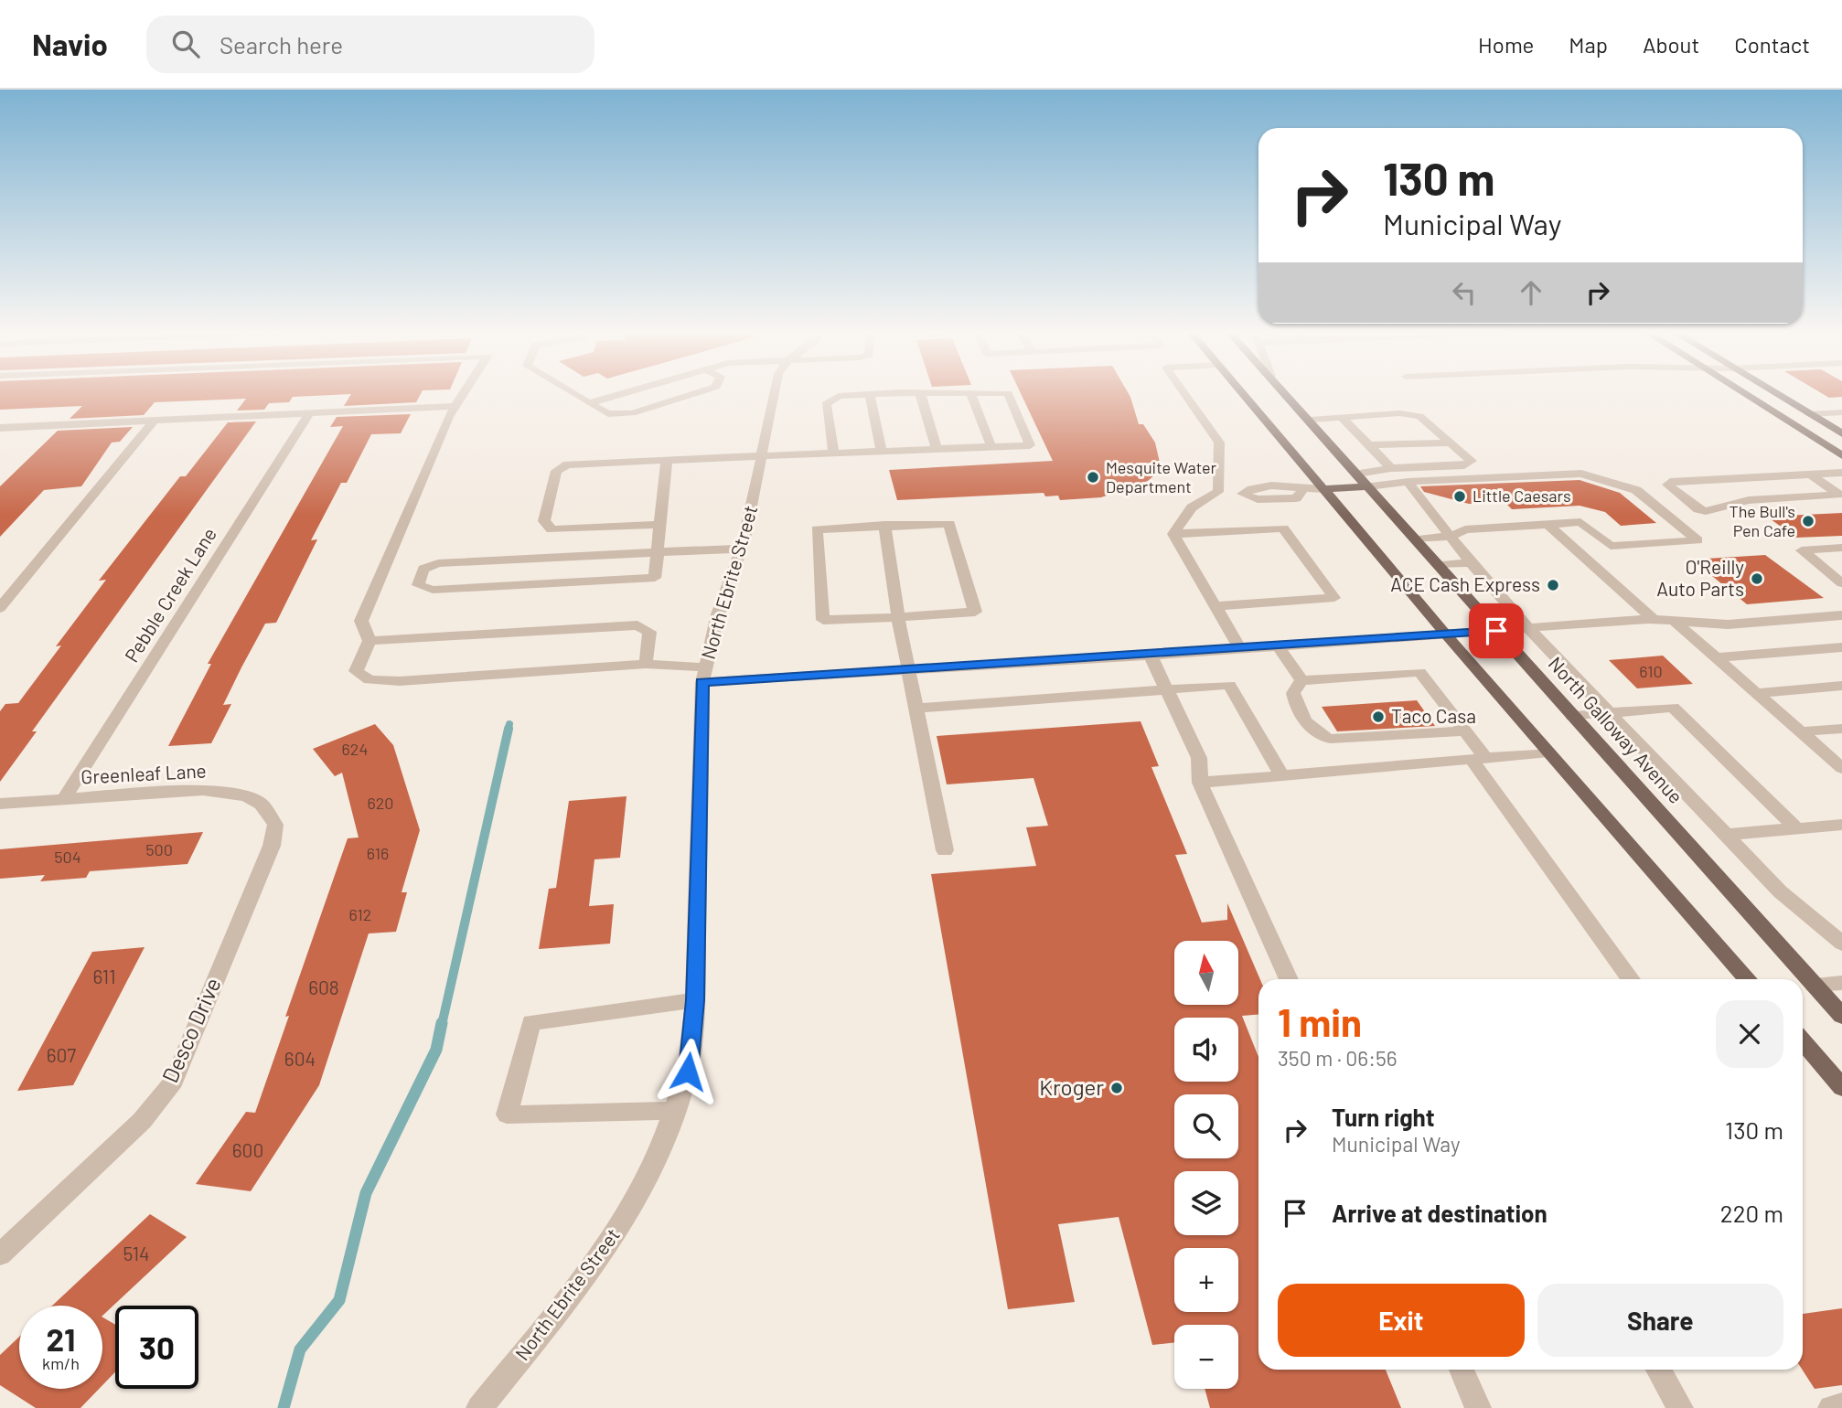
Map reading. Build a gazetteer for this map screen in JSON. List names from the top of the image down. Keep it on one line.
{"streets":{"main road":["North Galloway Avenue"],"street":["North Ebrite Street","Pebble Creek Lane","Greenleaf Lane","Desco Drive"]},"crossings":[["Pebble Creek Lane","Greenleaf Lane"],["Greenleaf Lane","Desco Drive"]],"places":["Mesquite Water Department","Little Caesars","The Bull's Pen Cafe","O'Reilly Auto Parts","ACE Cash Express","Taco Casa","Kroger"],"house_numbers":["610","624","620","500","616","504","612","611","608","607","604","600","514"],"north":"top","page":{"header":"Navio","search":"Search here","nav":["Home","Map","About","Contact"],"turn":["130 m","Municipal Way"],"map_buttons":["+","−"],"heading":["1 min","350 m · 06:56"],"list":[{"name":"Turn right","note":"Municipal Way","value":"130 m"},{"name":"Arrive at destination","value":"220 m"}],"buttons":["Exit","Share"],"speed":"21 km/h","limit":"30"}}
